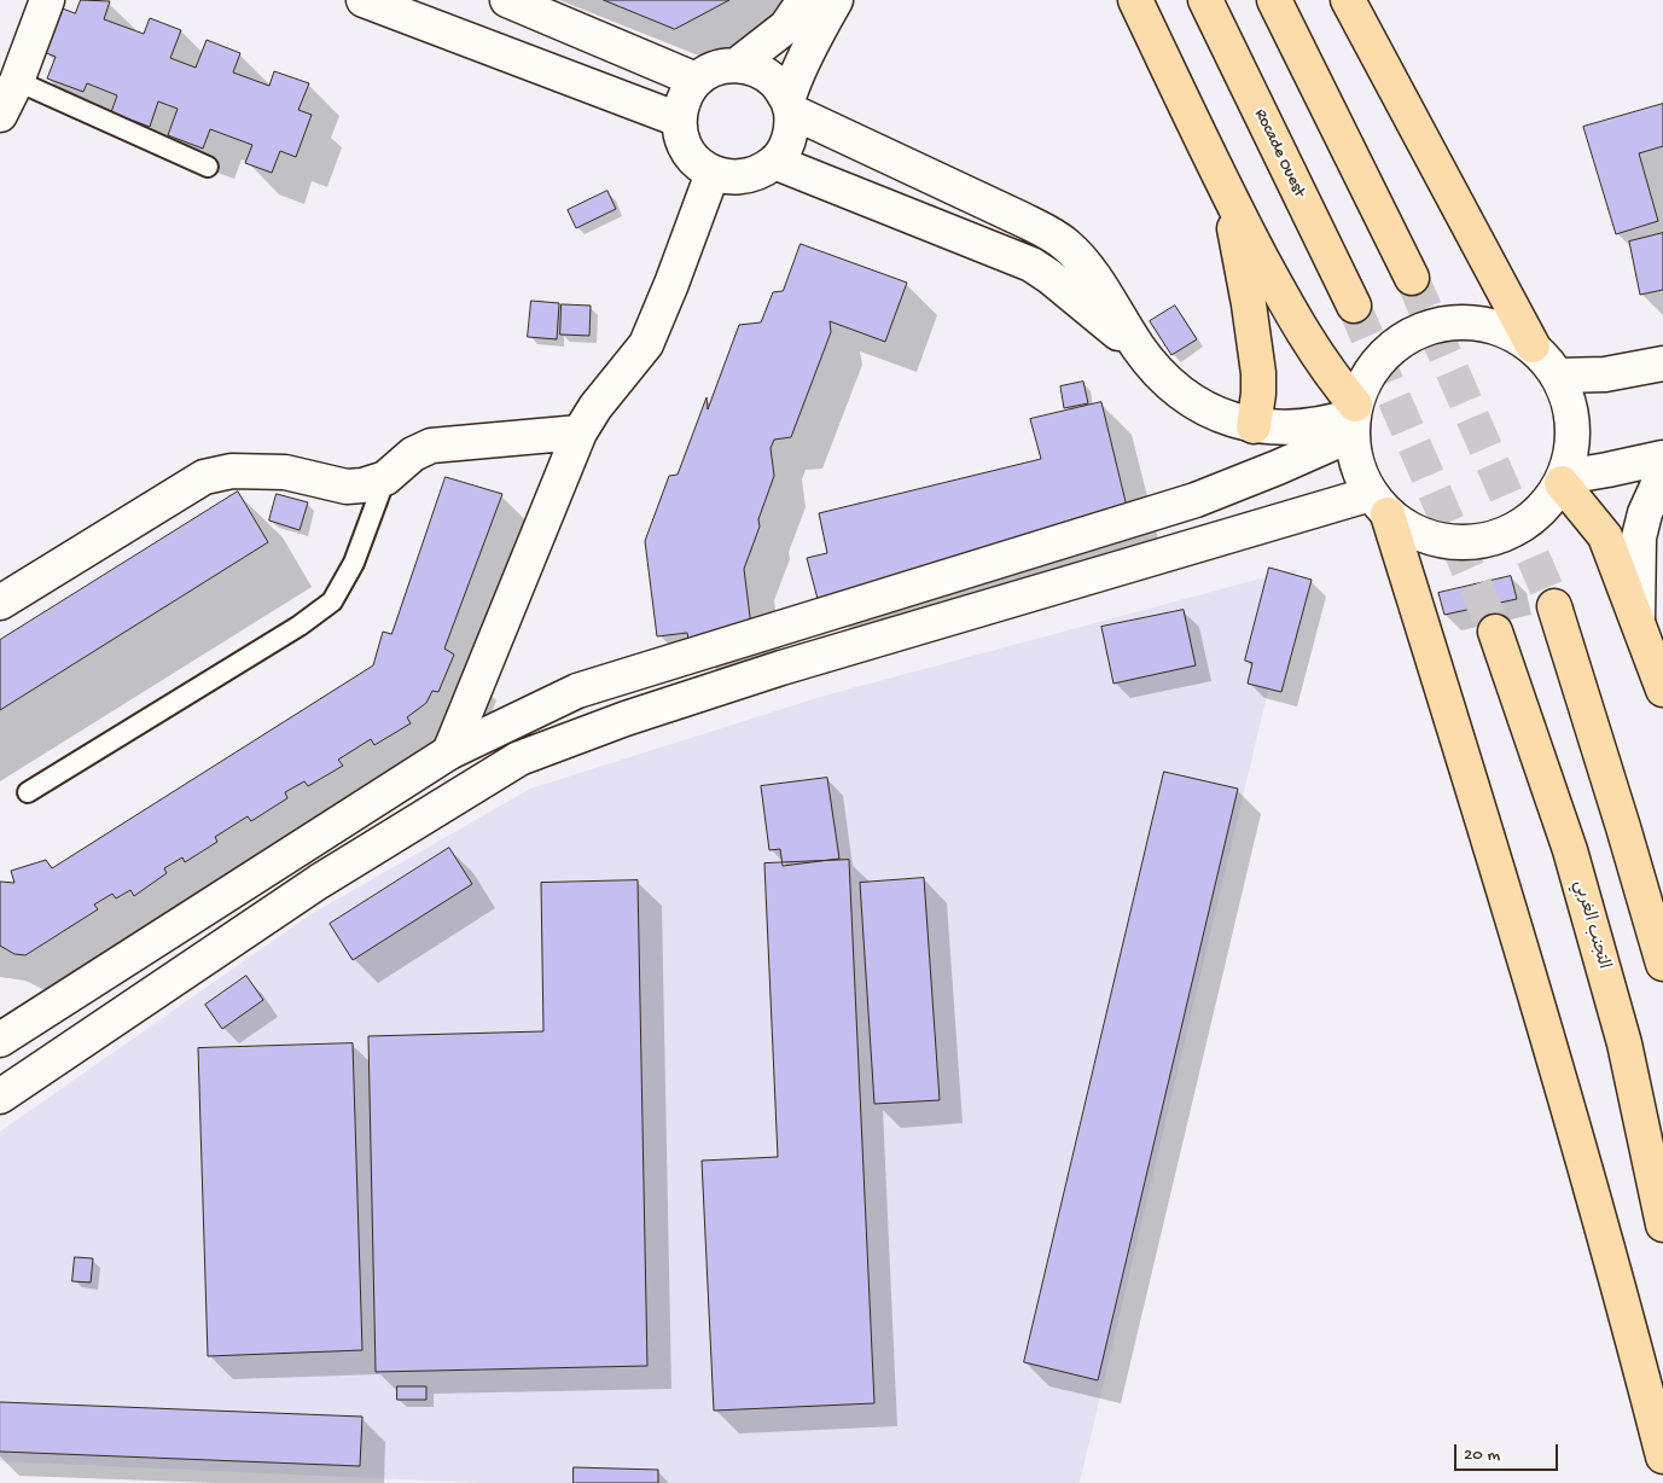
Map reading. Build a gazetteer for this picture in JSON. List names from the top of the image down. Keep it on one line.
{"streets":{"highway":["Rocade Ouest","التجنب الغربي"]},"scale_bar":"20 m"}
